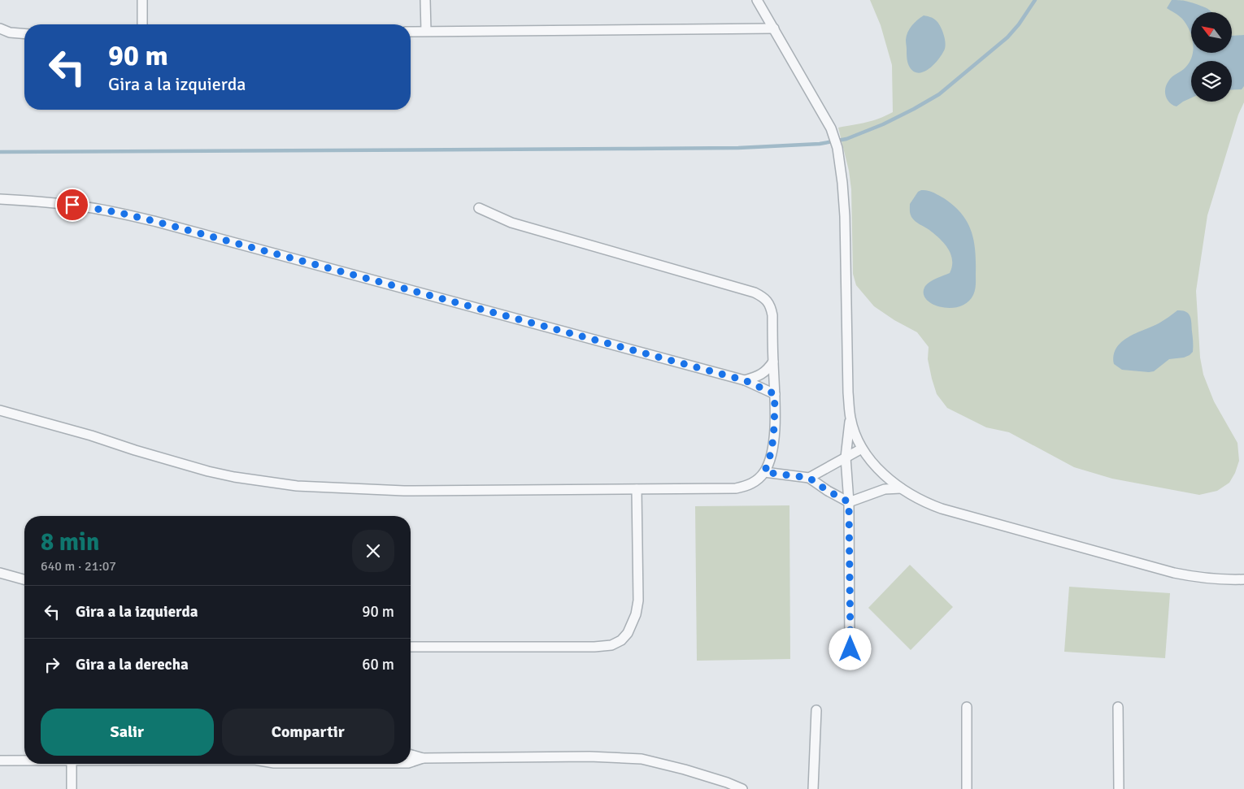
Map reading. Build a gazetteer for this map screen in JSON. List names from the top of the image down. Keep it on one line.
{"north":"top left","page":{"turn":["90 m","Gira a la izquierda"],"heading":["8 min","640 m · 21:07"],"list":[{"name":"Gira a la izquierda","value":"90 m"},{"name":"Gira a la derecha","value":"60 m"}],"buttons":["Salir","Compartir"]}}
